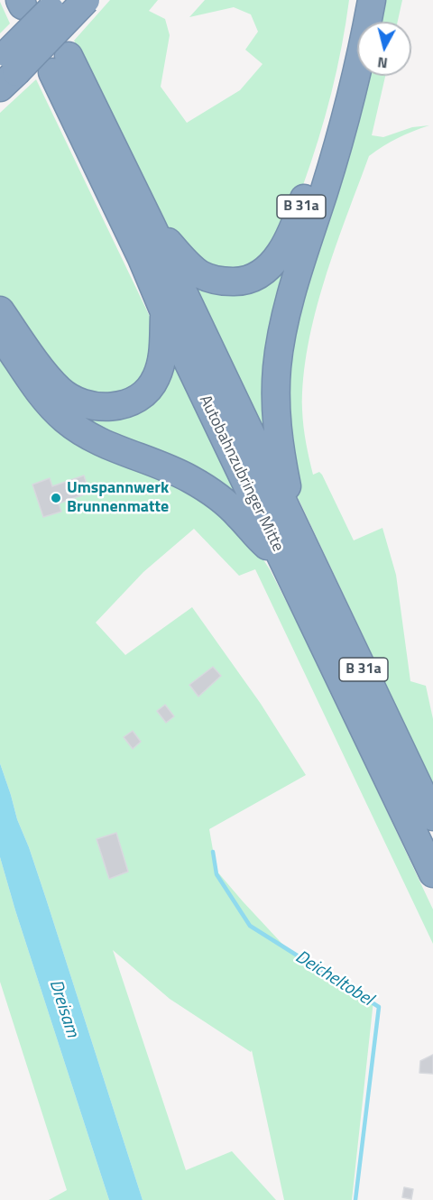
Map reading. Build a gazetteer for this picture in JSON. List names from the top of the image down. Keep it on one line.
{"streets":{"highway":["B 31a","Autobahnzubringer Mitte"]},"crossings":[["B 31a","Autobahnzubringer Mitte"]],"water":["Deicheltobel","Dreisam"],"places":["Umspannwerk Brunnenmatte"],"north":"bottom"}
